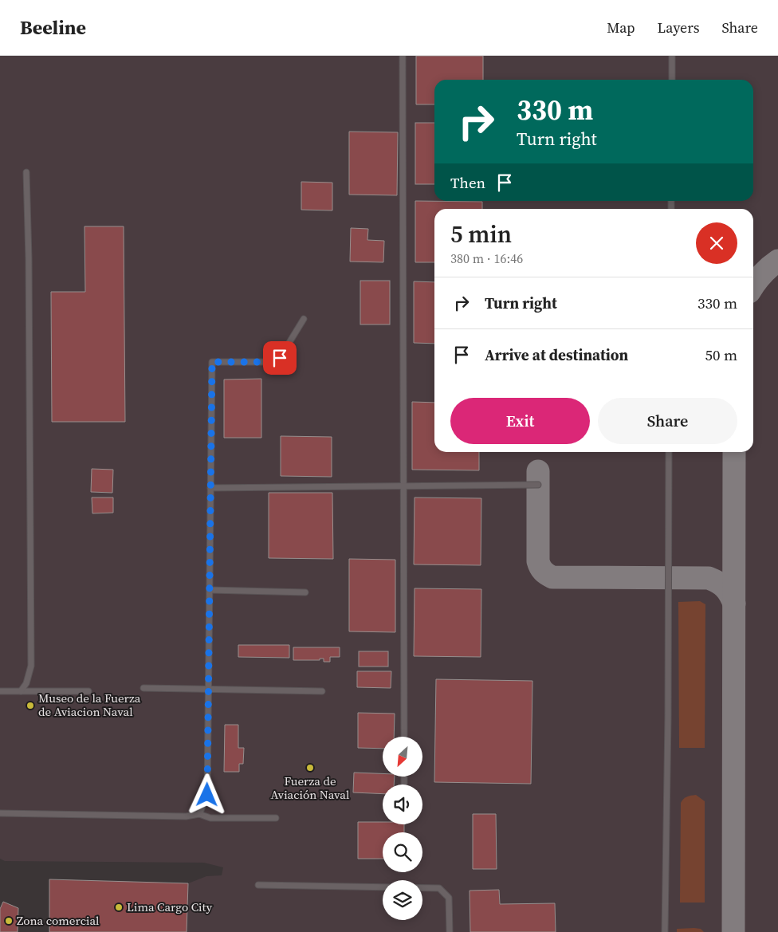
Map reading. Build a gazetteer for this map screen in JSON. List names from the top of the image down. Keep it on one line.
{"places":["Museo de la Fuerza de Aviacion Naval","Fuerza de Aviación Naval","Lima Cargo City","Zona comercial"],"north":"bottom left","page":{"header":"Beeline","nav":["Map","Layers","Share"],"turn":["330 m","Turn right"],"then":"Then","heading":["5 min","380 m · 16:46"],"list":[{"name":"Turn right","value":"330 m"},{"name":"Arrive at destination","value":"50 m"}],"buttons":["Exit","Share"]}}
